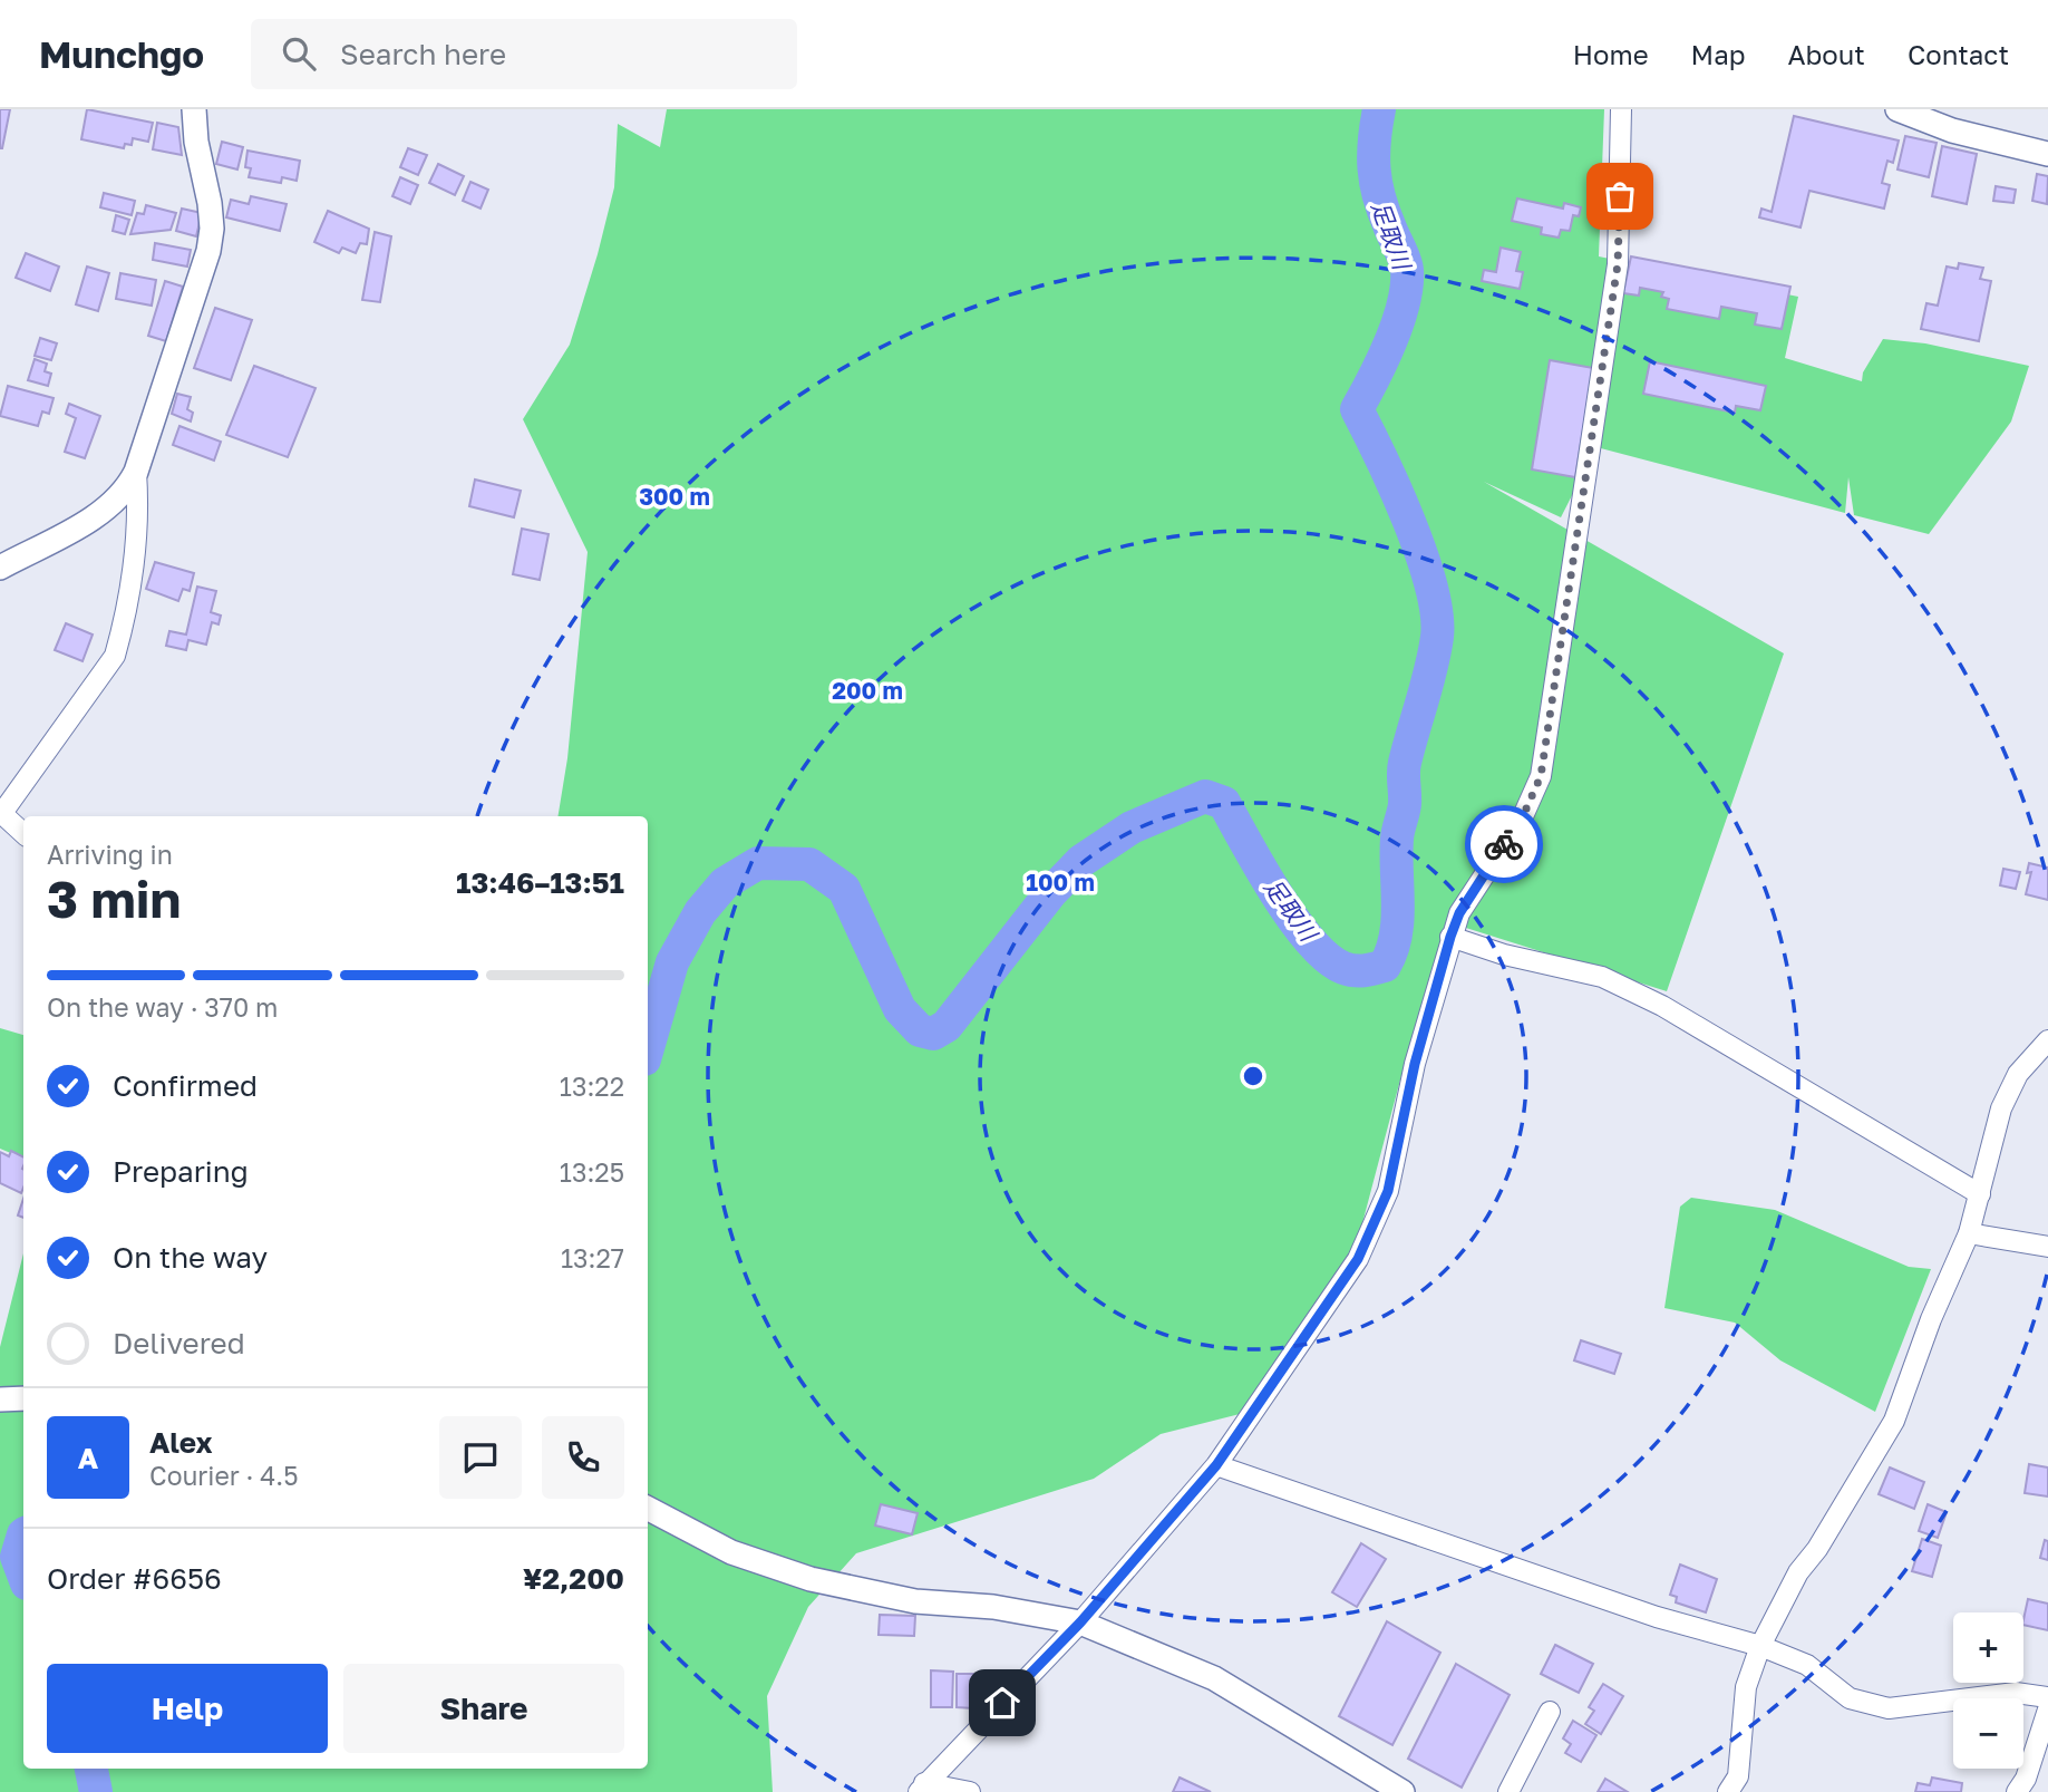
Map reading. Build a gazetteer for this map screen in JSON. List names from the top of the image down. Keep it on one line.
{"water":["足取川"],"page":{"header":"Munchgo","search":"Search here","nav":["Home","Map","About","Contact"],"heading":["3 min","Arriving in","13:46–13:51"],"panel":["Alex","Courier · 4.5","Order #6656","¥2,200"],"bar":"On the way · 370 m","list":[["Confirmed","13:22"],["Preparing","13:25"],["On the way","13:27"],"Delivered"],"round":"A","map_buttons":["+","−"],"buttons":["Help","Share"]},"rings":["300 m","200 m","100 m"]}
